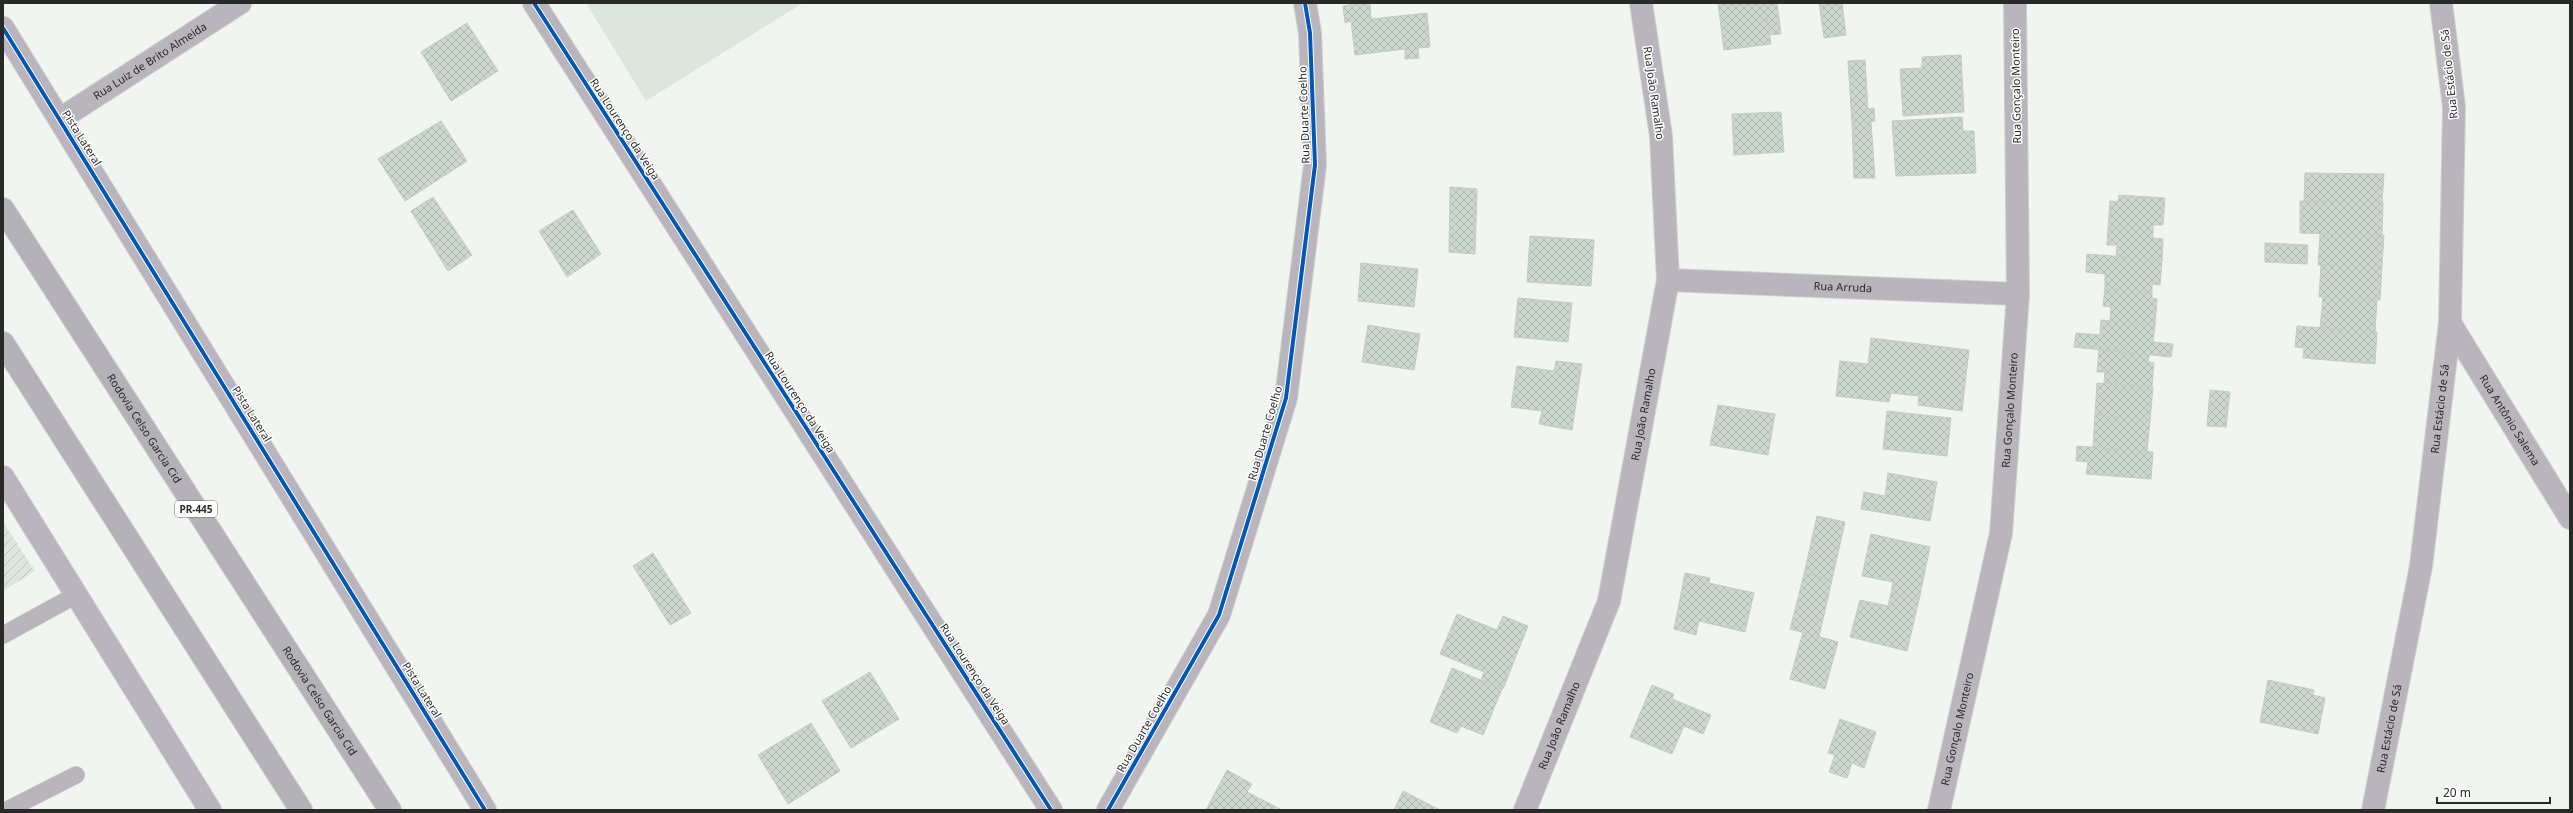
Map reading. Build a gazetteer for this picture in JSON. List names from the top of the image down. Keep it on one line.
{"streets":{"highway":["Rodovia Celso Garcia Cid","PR-445"],"street":["Rua Luiz de Brito Almeida","Rua Estácio de Sá","Rua Gonçalo Monteiro","Rua João Ramalho","Rua Duarte Coelho","Rua Lourenço da Veiga","Pista Lateral","Rua Arruda","Rua Antônio Salema"]},"crossings":[["Rua Luiz de Brito Almeida","Pista Lateral"],["Rua Estácio de Sá","Rua Antônio Salema"],["Rua Gonçalo Monteiro","Rua Arruda"],["Rua João Ramalho","Rua Arruda"]],"scale_bar":"20 m"}
